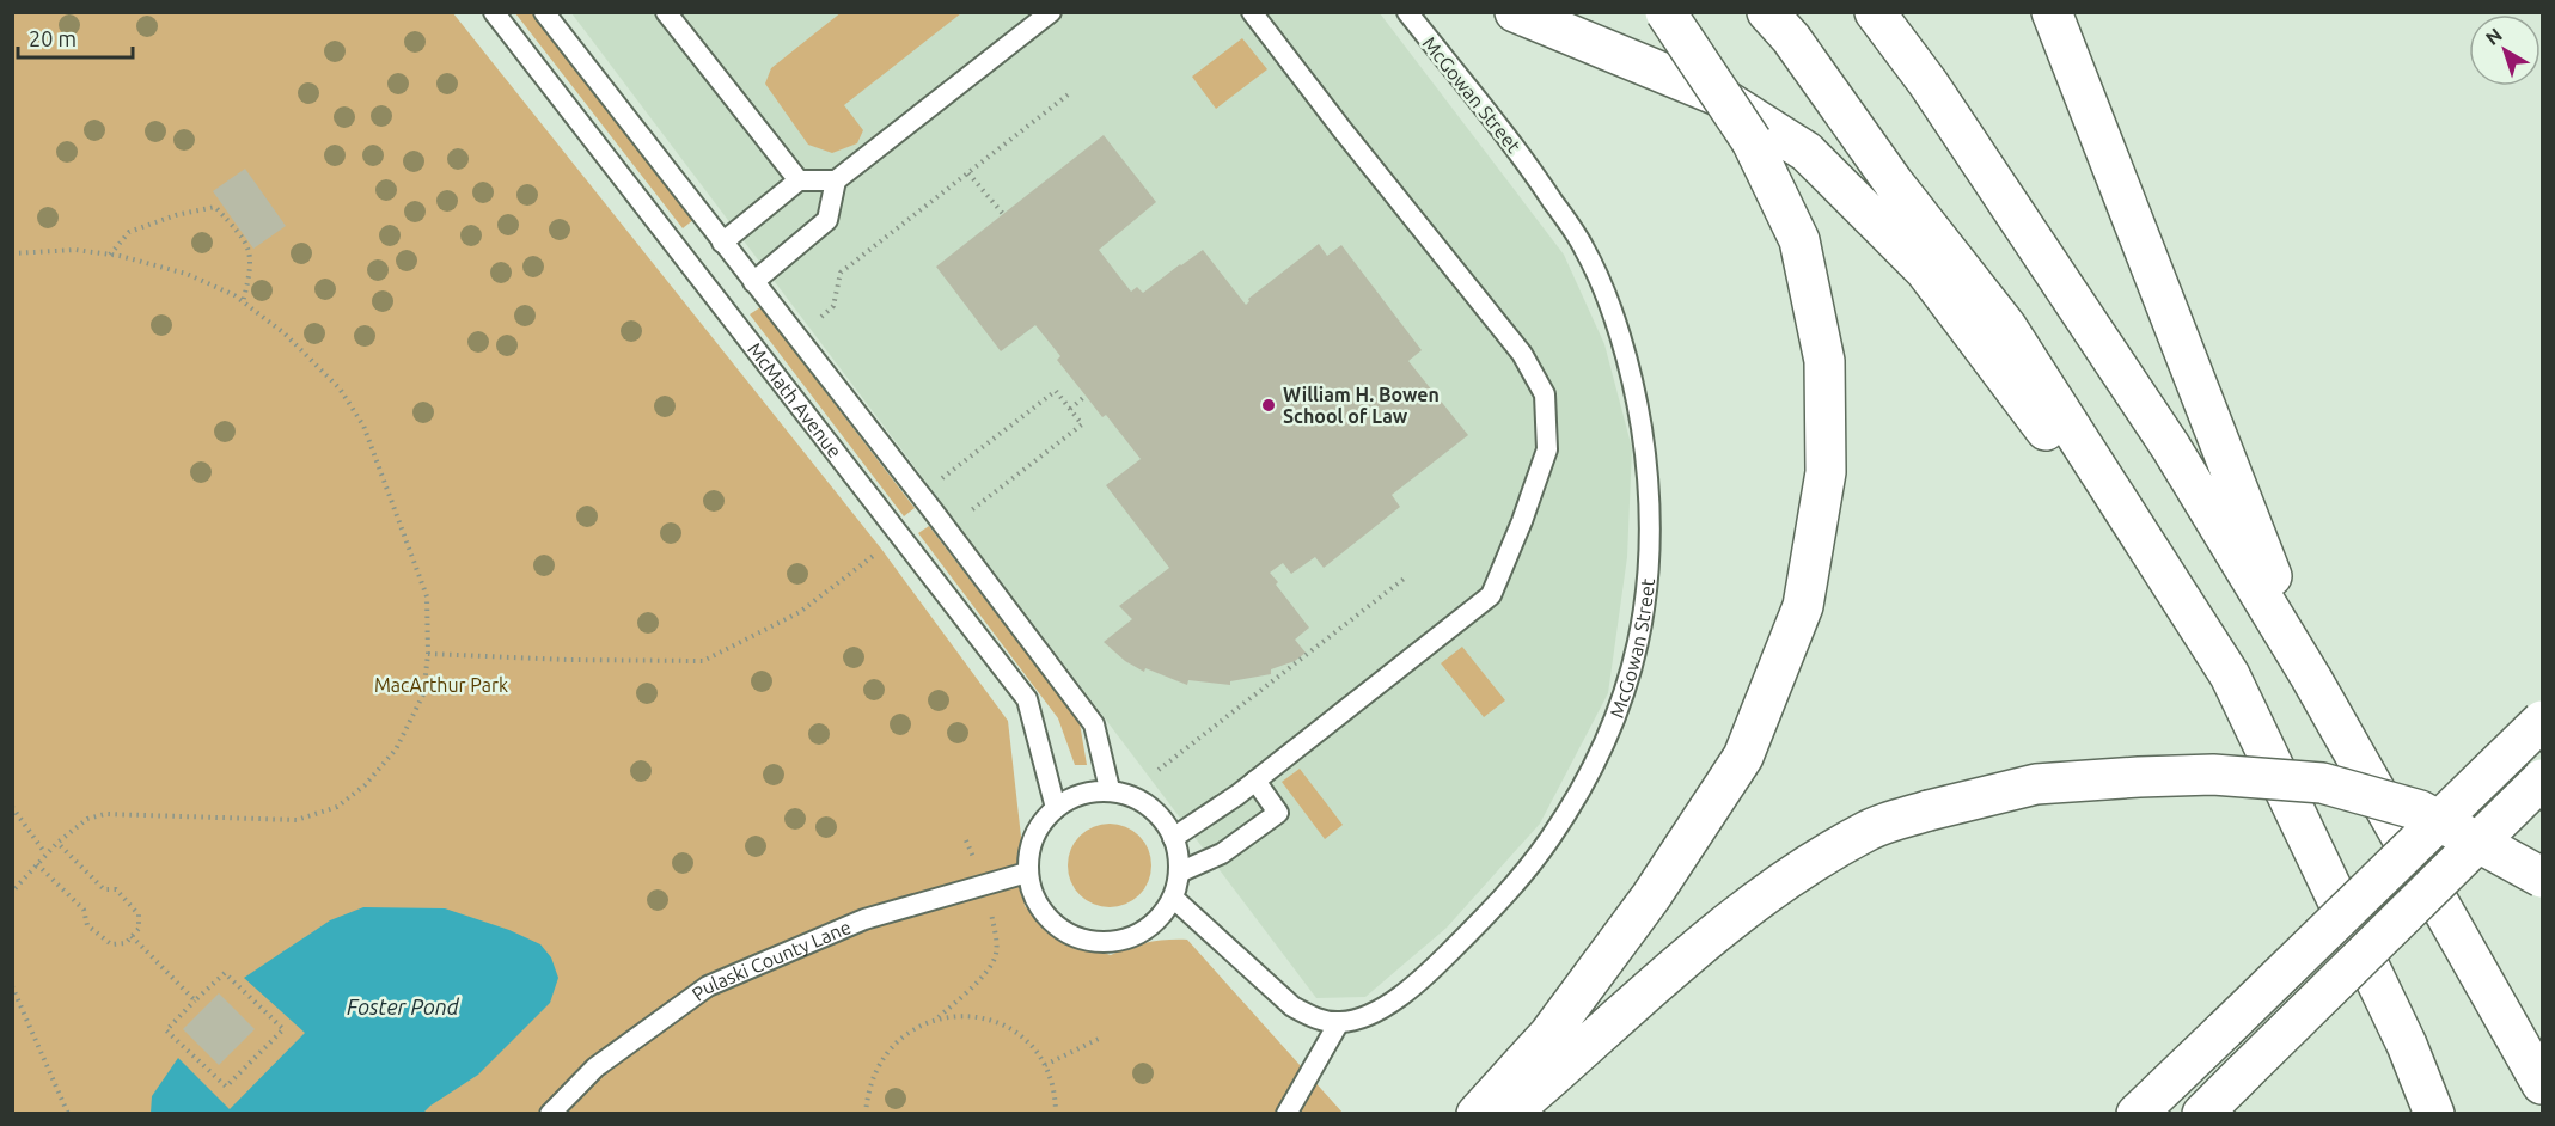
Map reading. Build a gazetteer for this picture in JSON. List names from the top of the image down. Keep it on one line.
{"streets":{"lane":["McGowan Street","McMath Avenue","Pulaski County Lane"]},"crossings":[["McMath Avenue","Pulaski County Lane"]],"water":["Foster Pond"],"parks":["MacArthur Park"],"places":["William H. Bowen School of Law"],"scale_bar":"20 m","north":"top left"}
